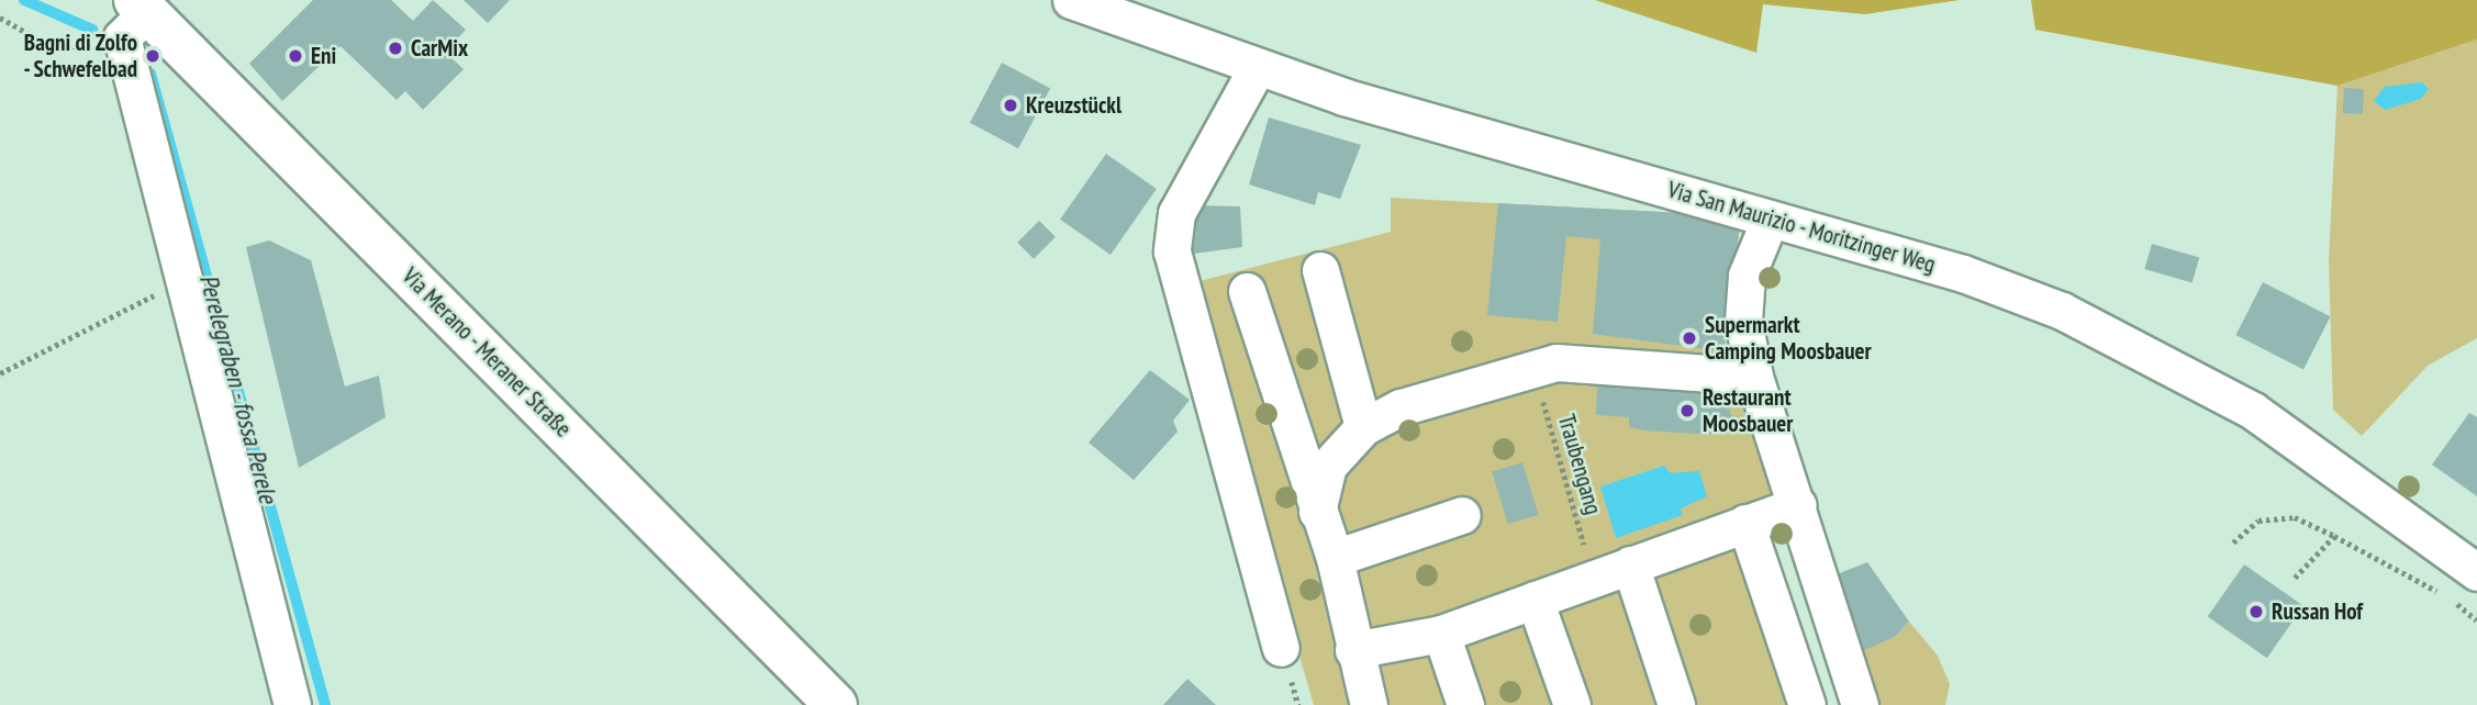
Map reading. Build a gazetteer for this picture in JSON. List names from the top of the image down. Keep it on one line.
{"streets":{"main road":["Via Merano - Meraner Straße"],"street":["Via San Maurizio - Moritzinger Weg"],"path":["Traubengang"]},"water":["Perelegraben - fossa Perele"],"places":["CarMix","Bagni di Zolfo - Schwefelbad","Eni","Kreuzstückl","Supermarkt Camping Moosbauer","Restaurant Moosbauer","Russan Hof"]}
